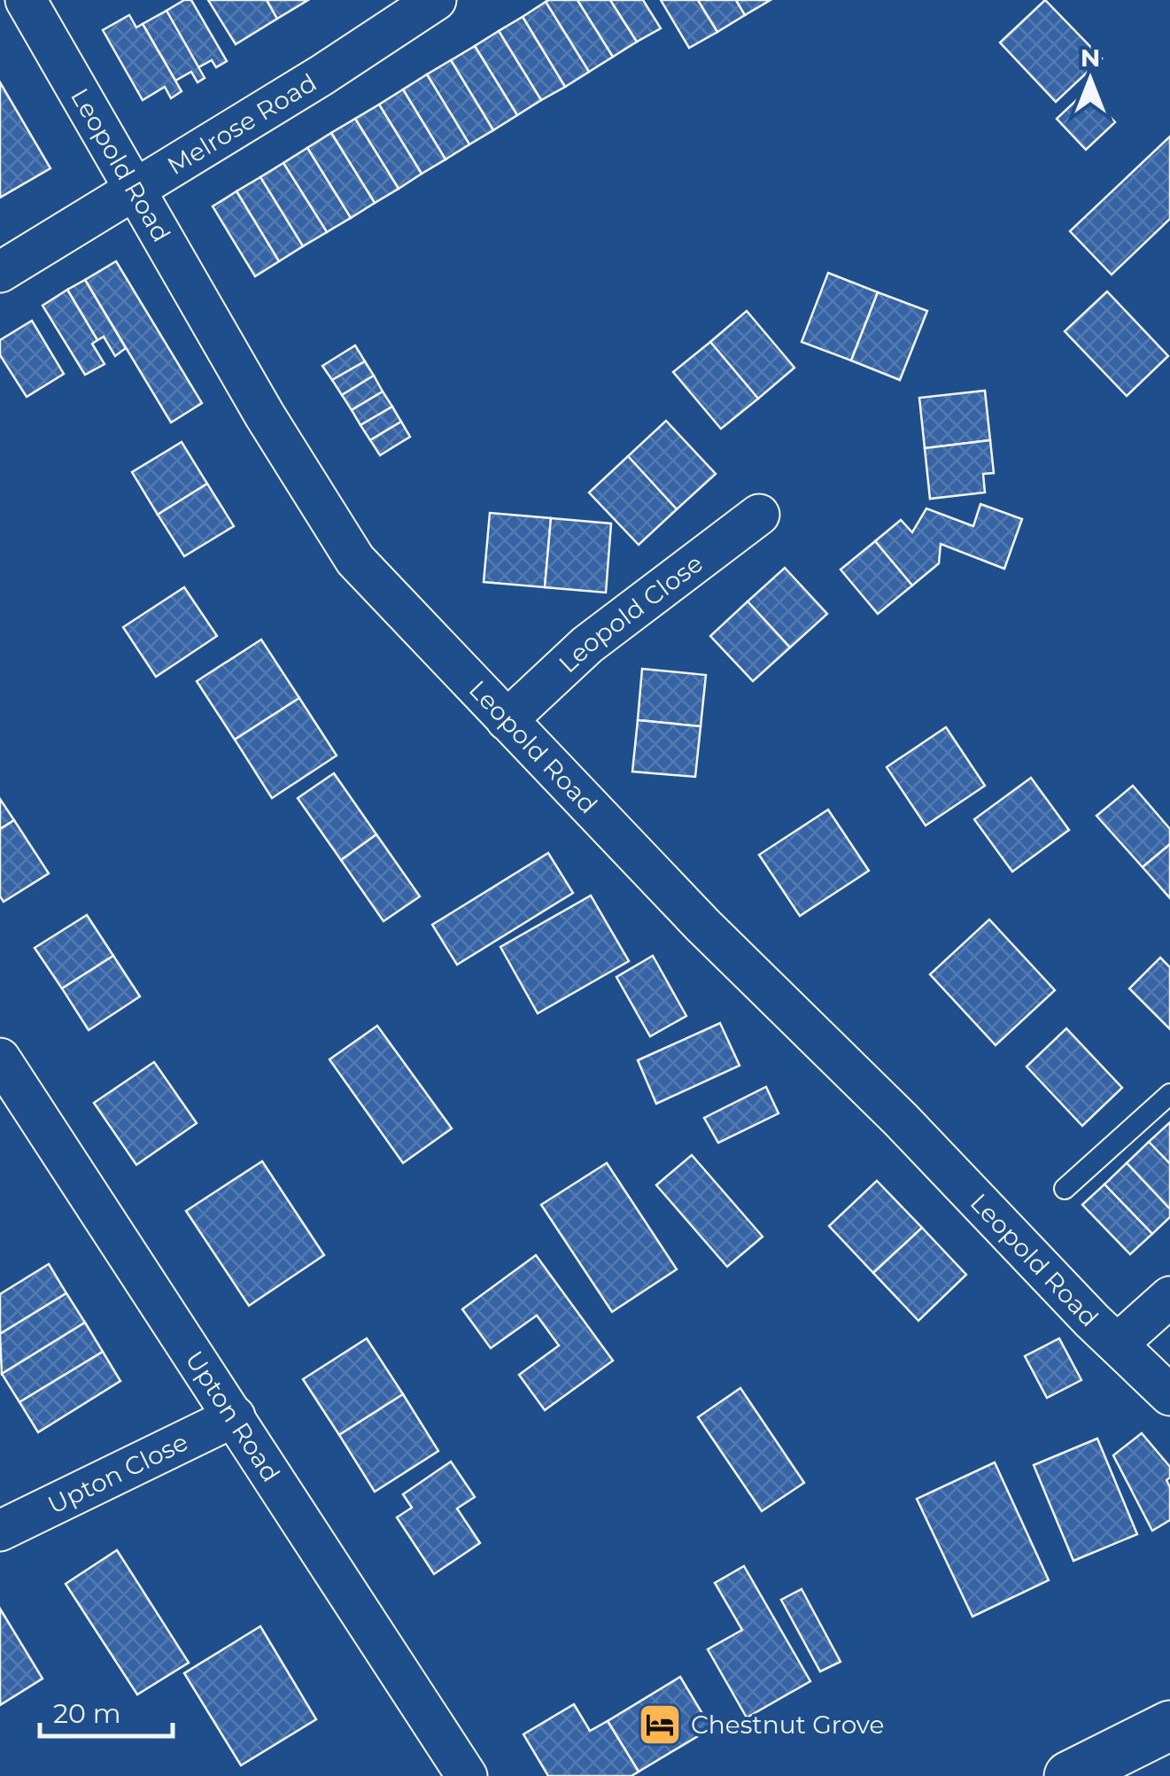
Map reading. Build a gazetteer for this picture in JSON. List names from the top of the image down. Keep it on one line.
{"streets":{"street":["Melrose Road","Leopold Road","Leopold Close","Upton Road","Upton Close"]},"crossings":[["Melrose Road","Leopold Road"],["Leopold Road","Leopold Close"],["Upton Road","Upton Close"]],"places":{"hotel":["Chestnut Grove"]},"scale_bar":"20 m","north":"top"}
